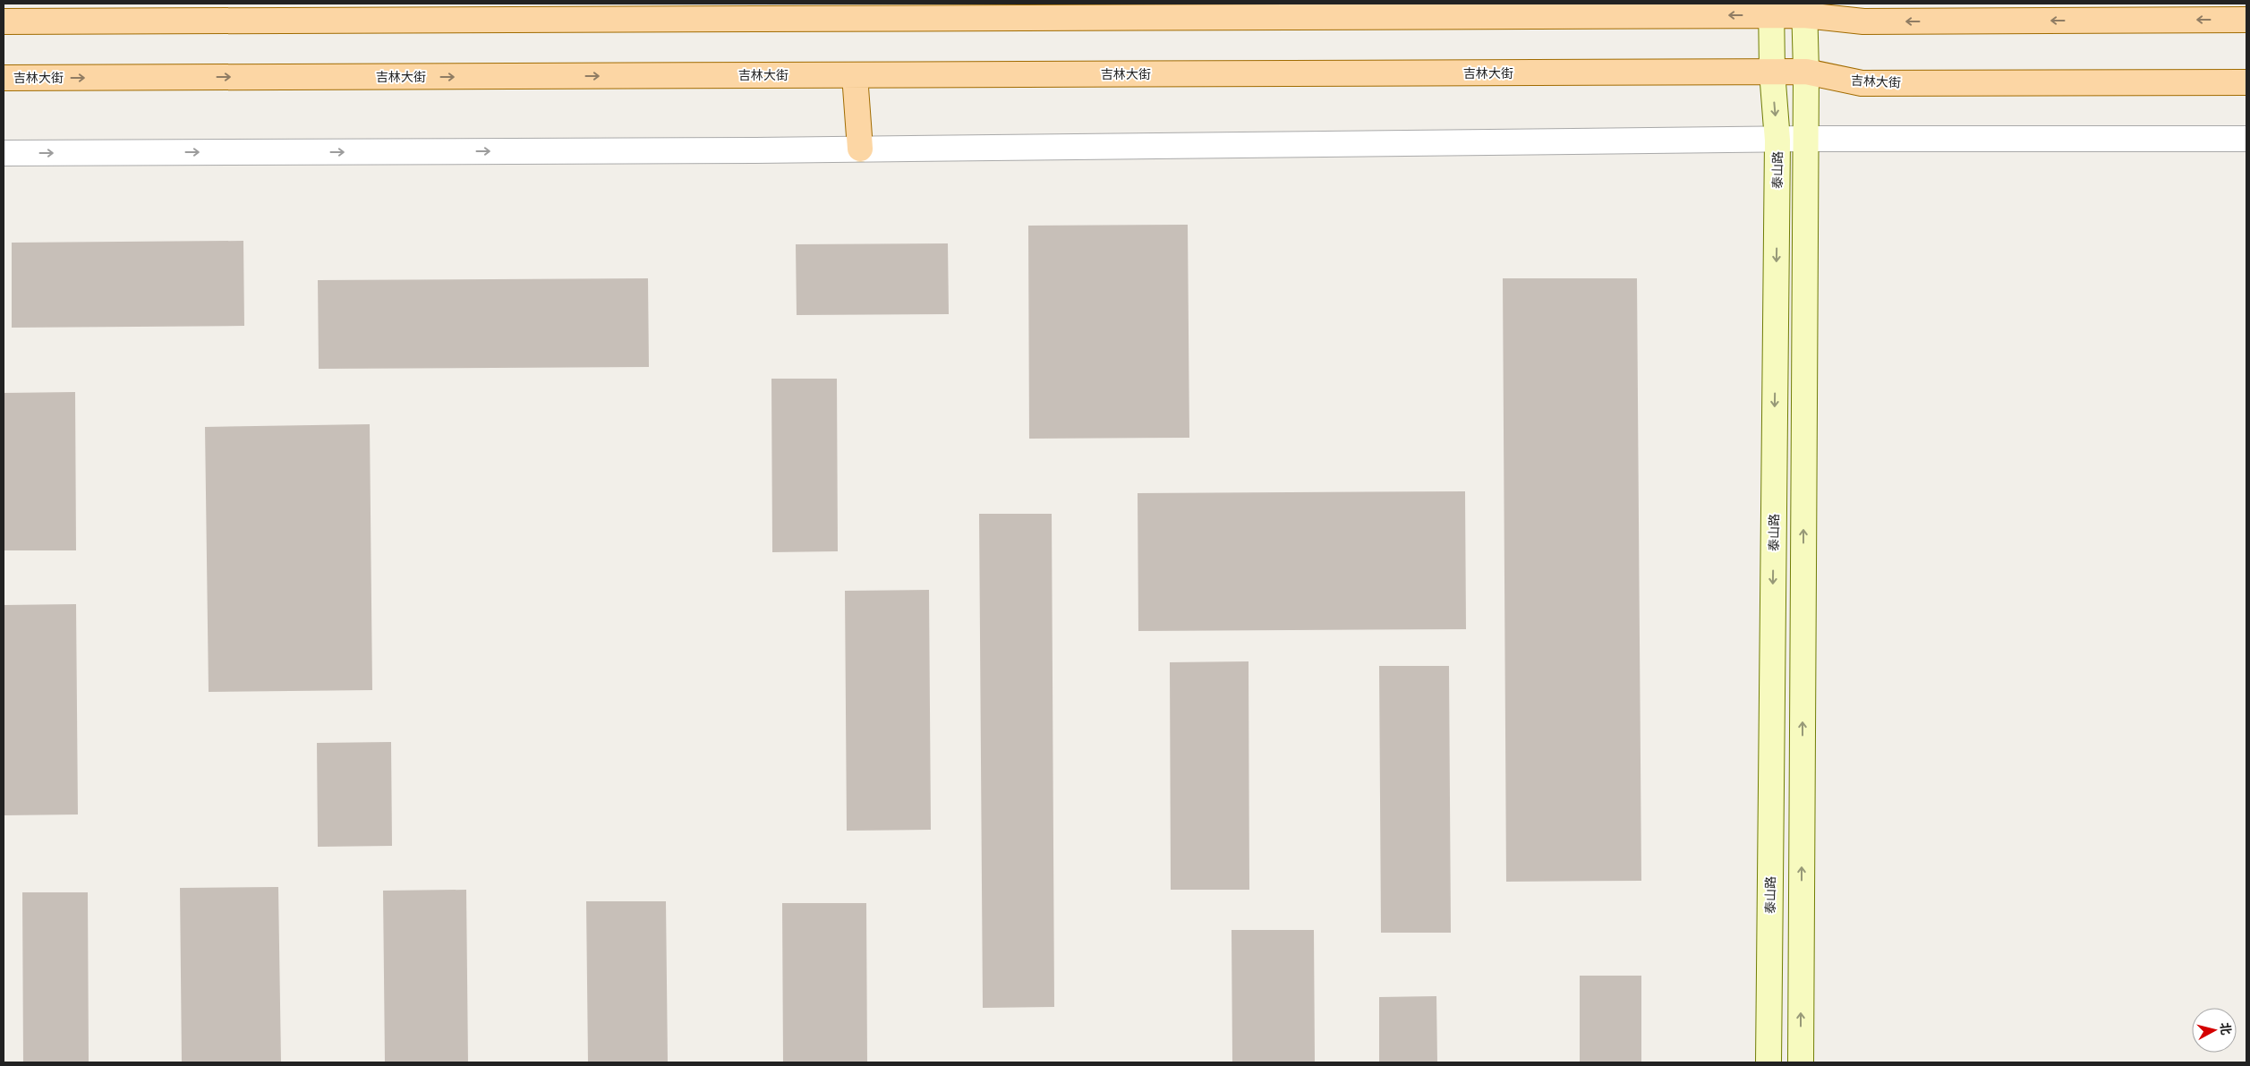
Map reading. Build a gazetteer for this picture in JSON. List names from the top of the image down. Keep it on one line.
{"streets":{"main road":["吉林大街","泰山路"]},"crossings":[["吉林大街","泰山路"]],"north":"right"}
